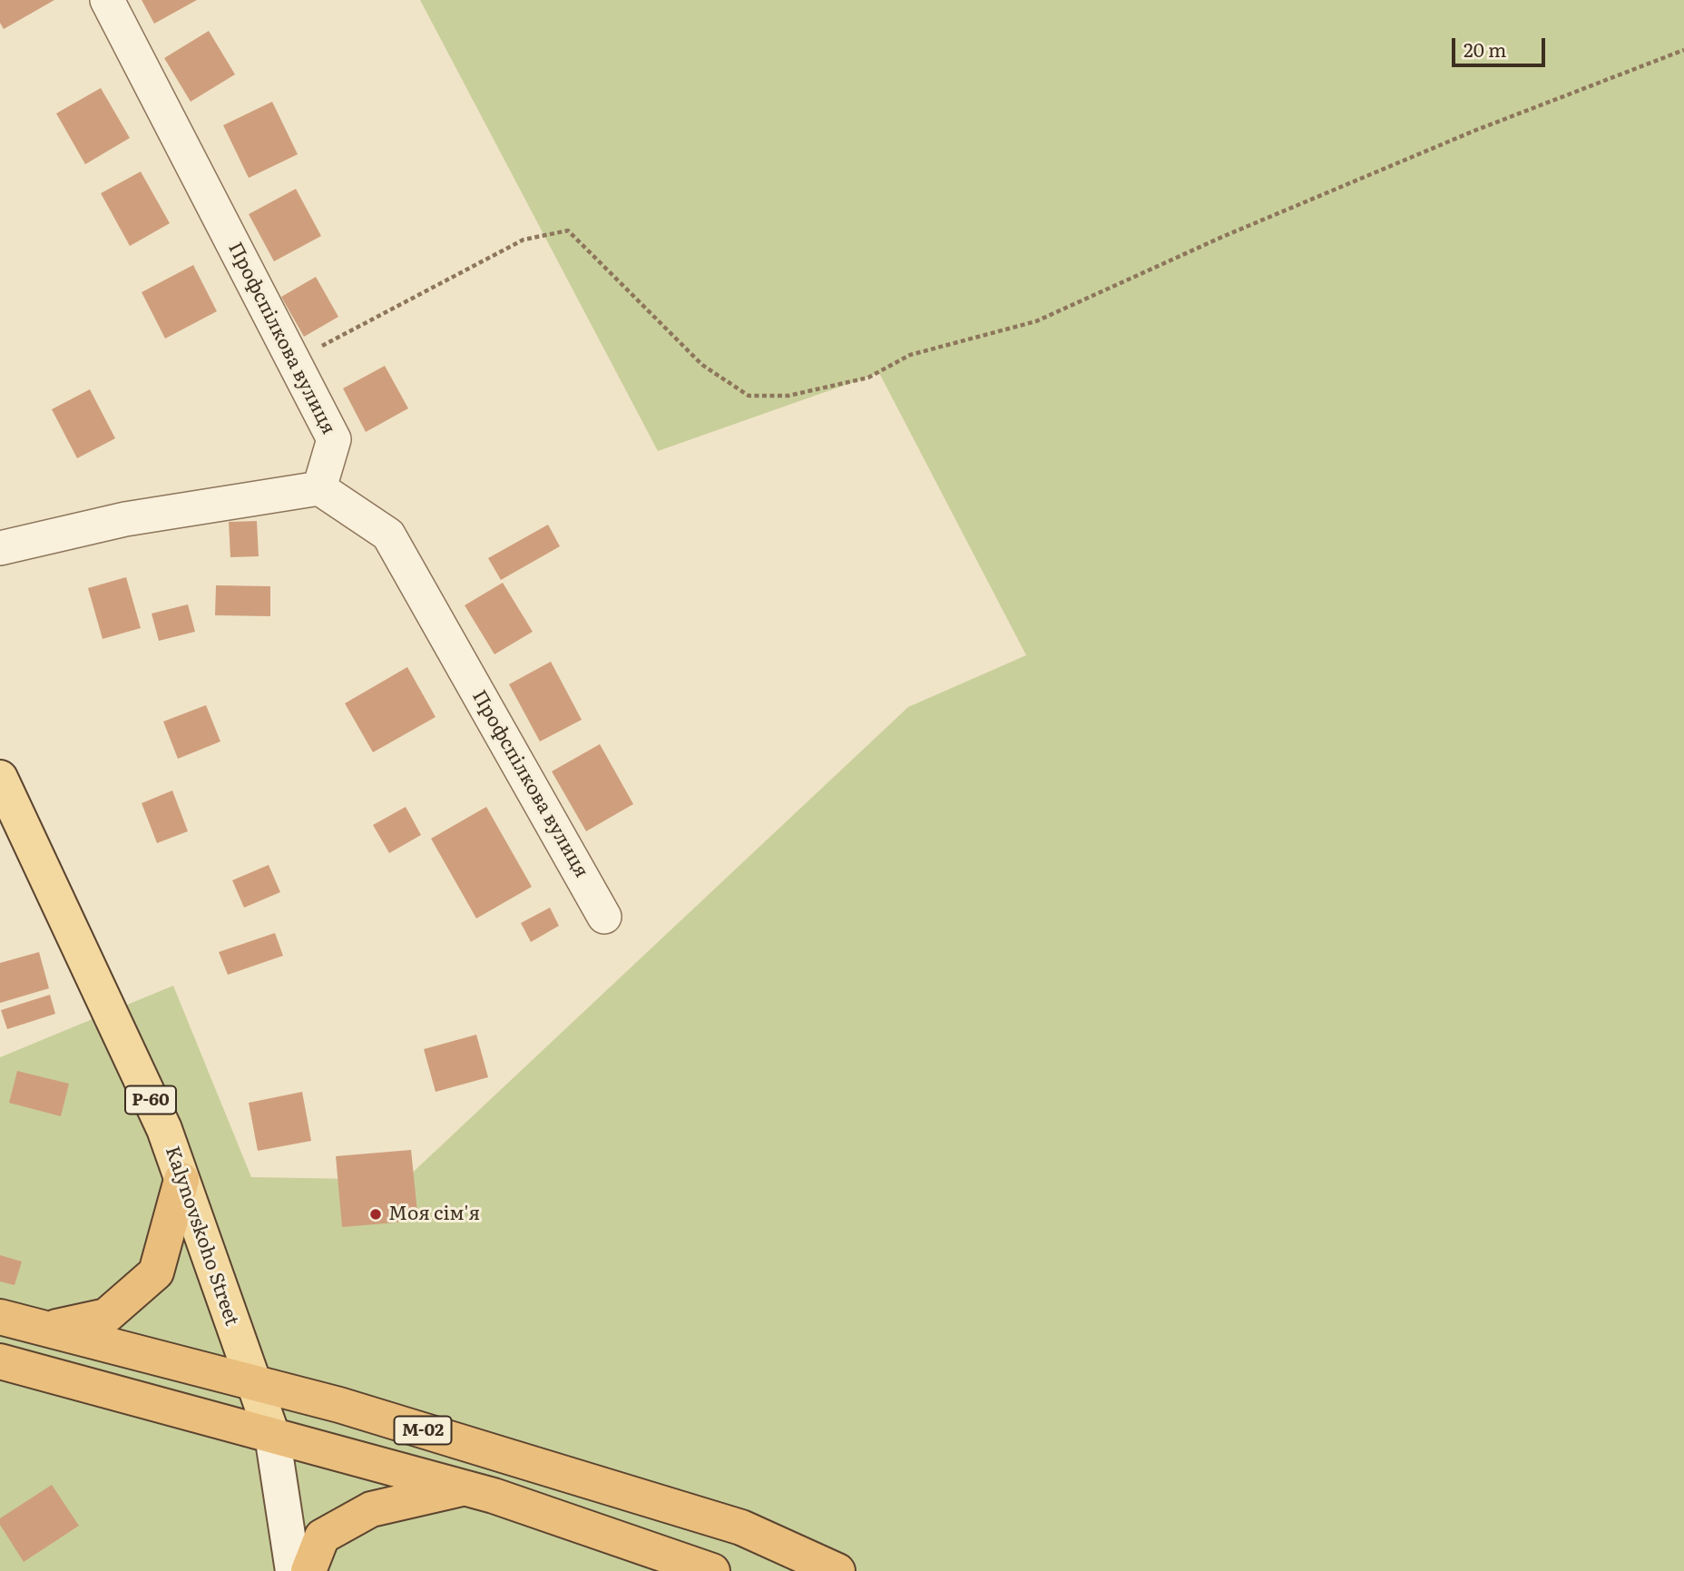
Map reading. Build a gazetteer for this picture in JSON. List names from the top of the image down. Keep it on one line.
{"streets":{"highway":["М-02"],"main road":["Р-60","Kalynovskoho Street"],"street":["Профспілкова вулиця"]},"crossings":[["Kalynovskoho Street","М-02"]],"places":["Моя сім'я"],"scale_bar":"20 m"}
